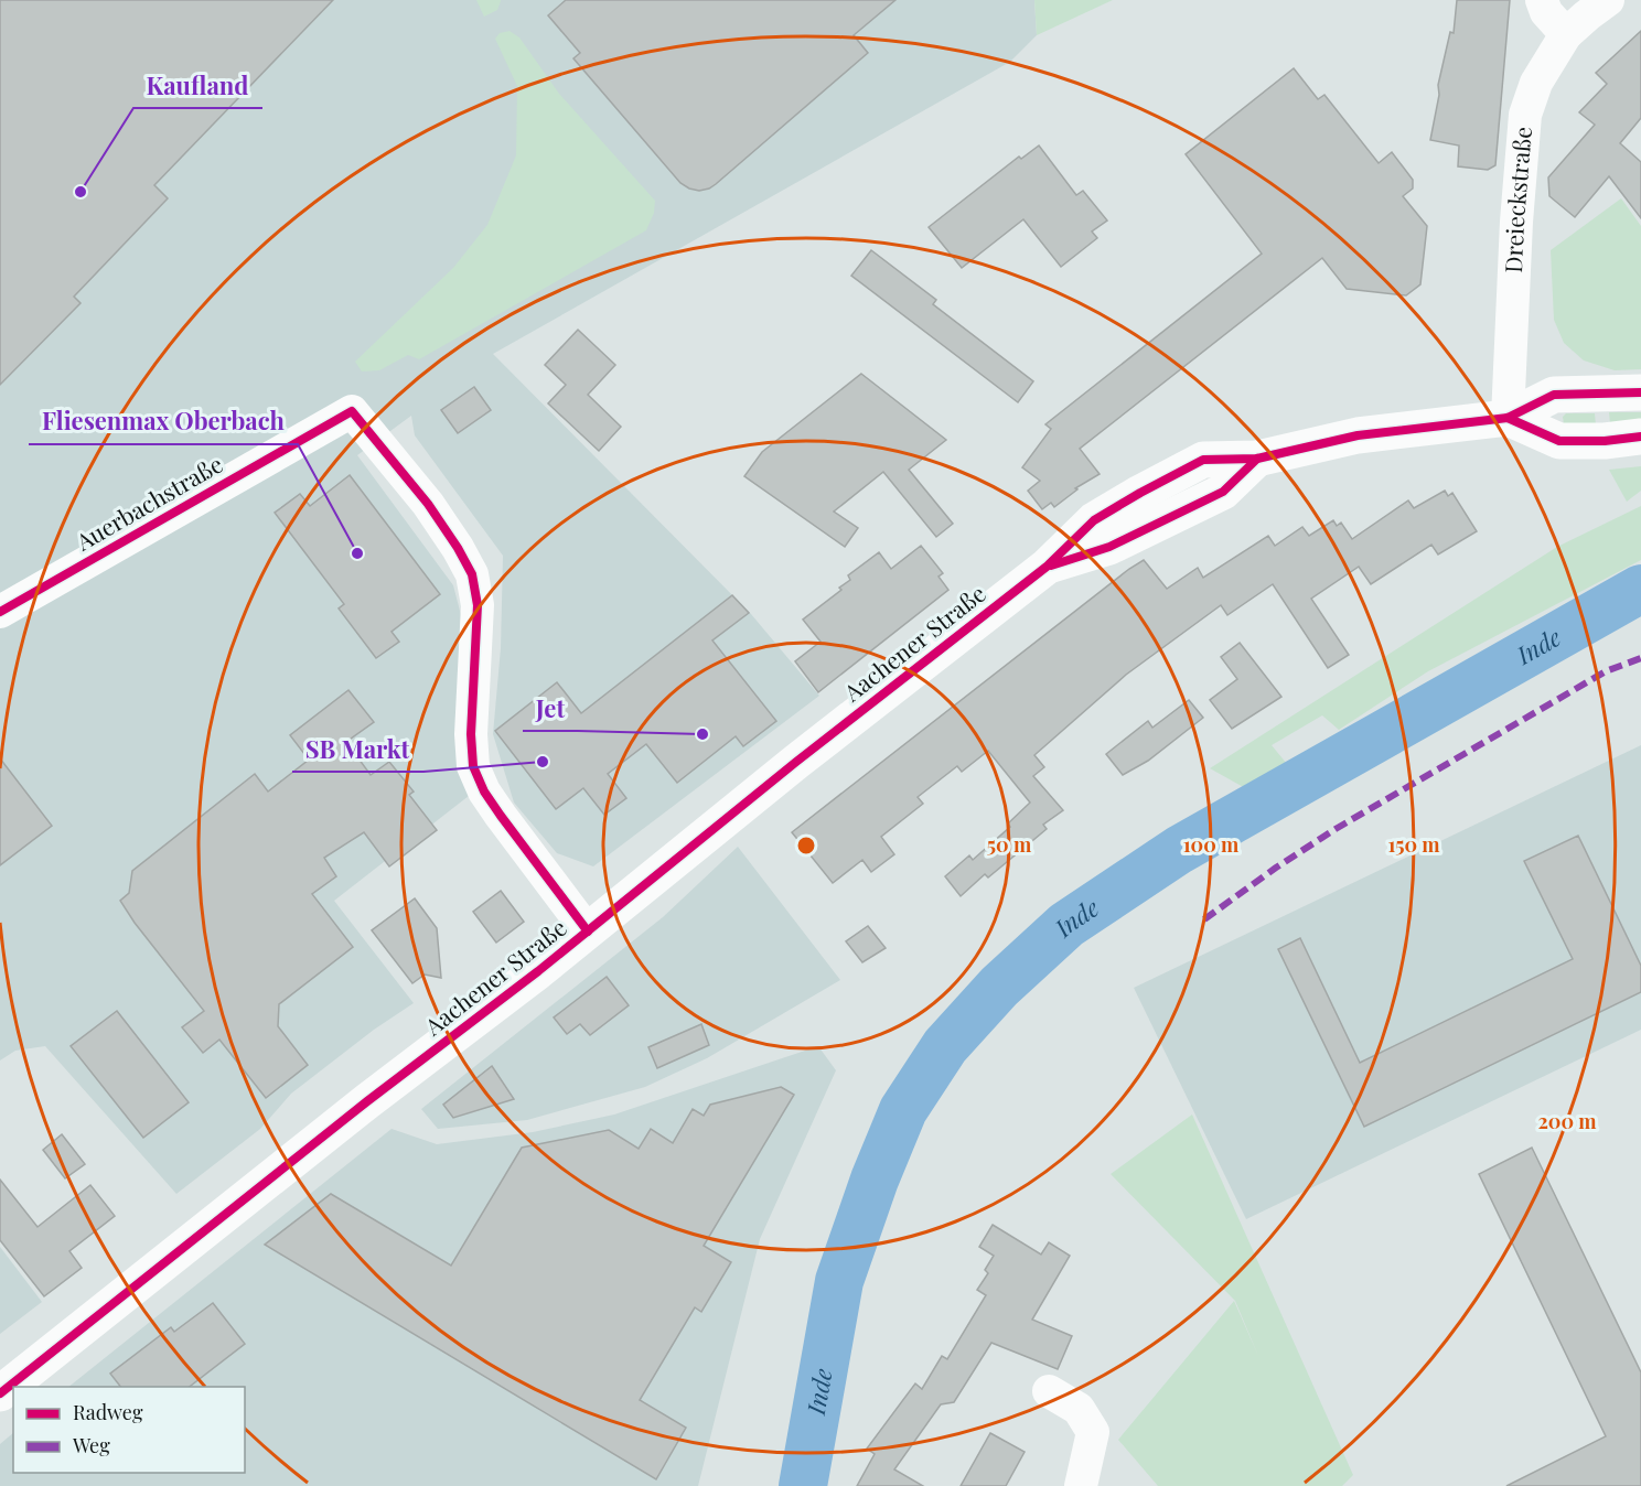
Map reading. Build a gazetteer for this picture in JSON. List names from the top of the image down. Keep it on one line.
{"streets":{"main road":["Aachener Straße"],"street":["Dreieckstraße","Auerbachstraße"]},"crossings":[["Dreieckstraße","Aachener Straße"],["Auerbachstraße","Aachener Straße"]],"water":["Inde"],"places":["Kaufland","Fliesenmax Oberbach","Jet","SB Markt"],"legend":["Radweg","Weg"],"rings":["50 m","100 m","150 m","200 m"]}
